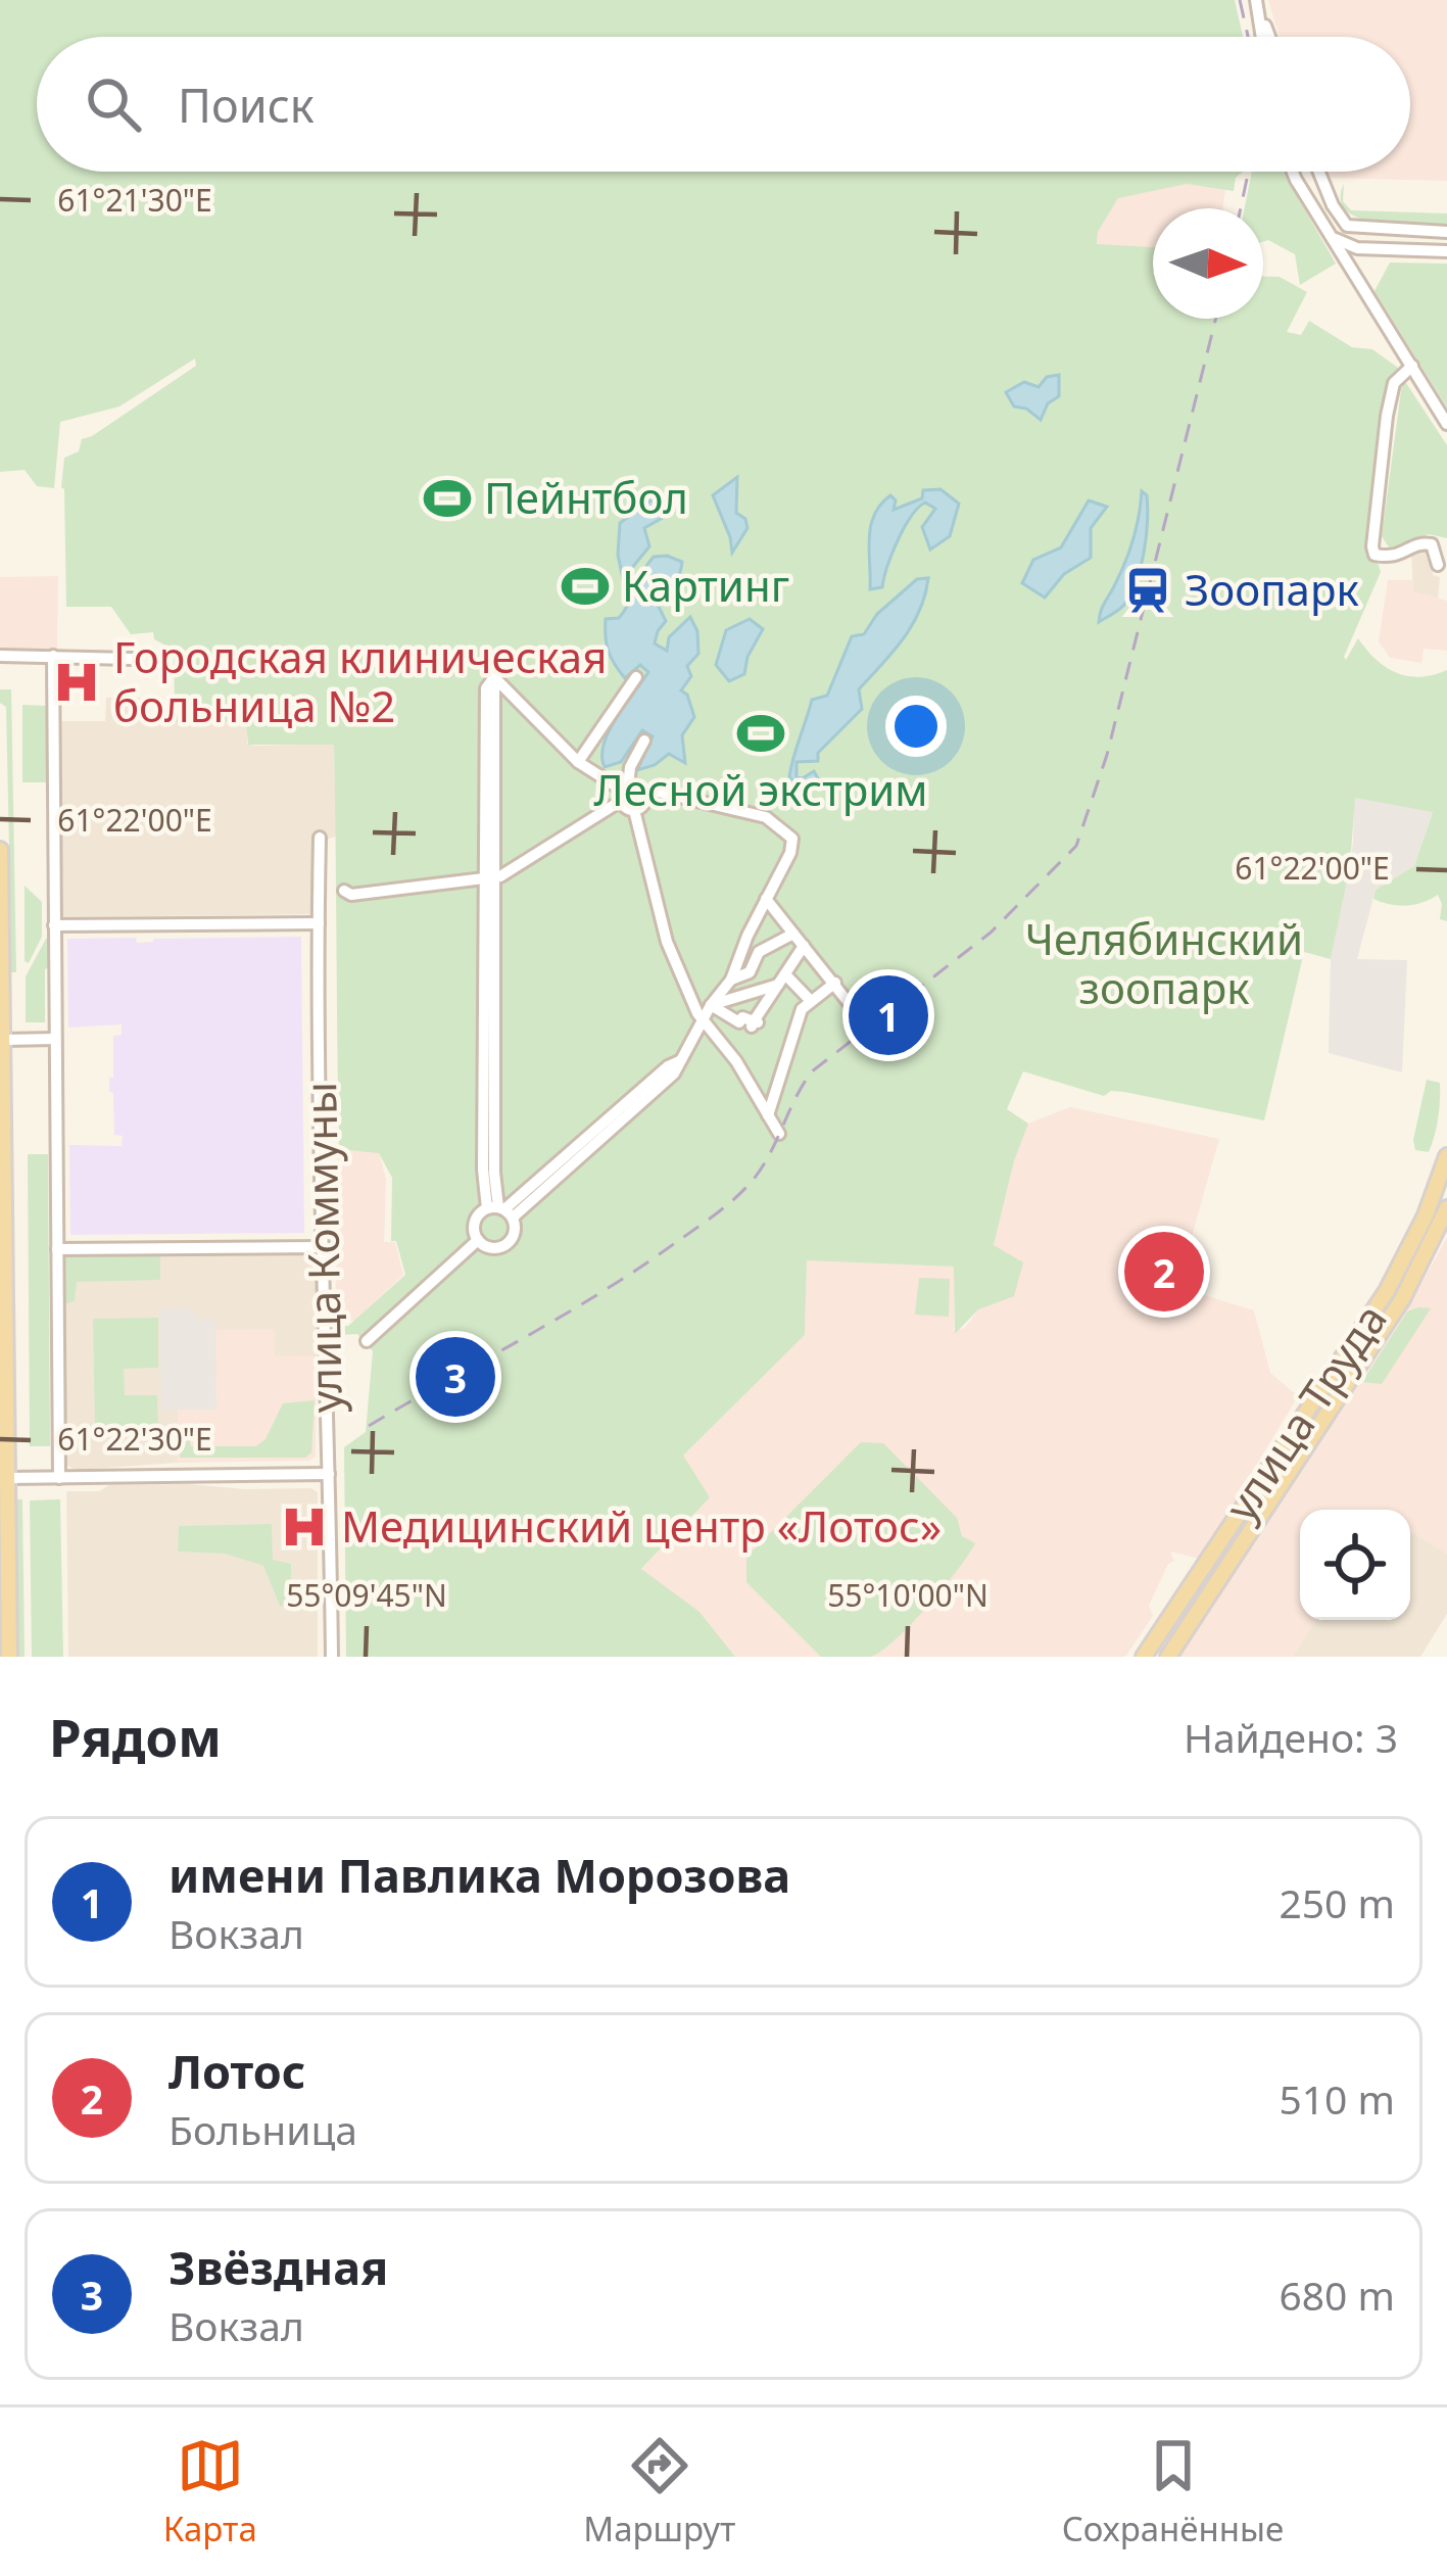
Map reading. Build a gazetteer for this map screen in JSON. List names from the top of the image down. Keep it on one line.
{"streets":{"main road":["улица Труда"],"street":["улица Коммуны"]},"parks":["Челябинский зоопарк"],"places":{"sports":["Пейнтбол","Картинг","Лесной экстрим"],"station":["Зоопарк"],"hospital":["Городская клиническая больница №2","Медицинский центр «Лотос»"]},"north":"right","page":{"search":"Поиск","pins":["1","2","3"],"heading":["Рядом","Найдено: 3"],"list":[{"mark":"1","name":"имени Павлика Морозова","note":"Вокзал","value":"250 m"},{"mark":"2","name":"Лотос","note":"Больница","value":"510 m"},{"mark":"3","name":"Звёздная","note":"Вокзал","value":"680 m"}],"nav":["Карта","Маршрут","Сохранённые"]},"coordinates":["61°21'30\"E","61°22'00\"E","61°22'30\"E","55°09'45\"N","55°10'00\"N"]}
